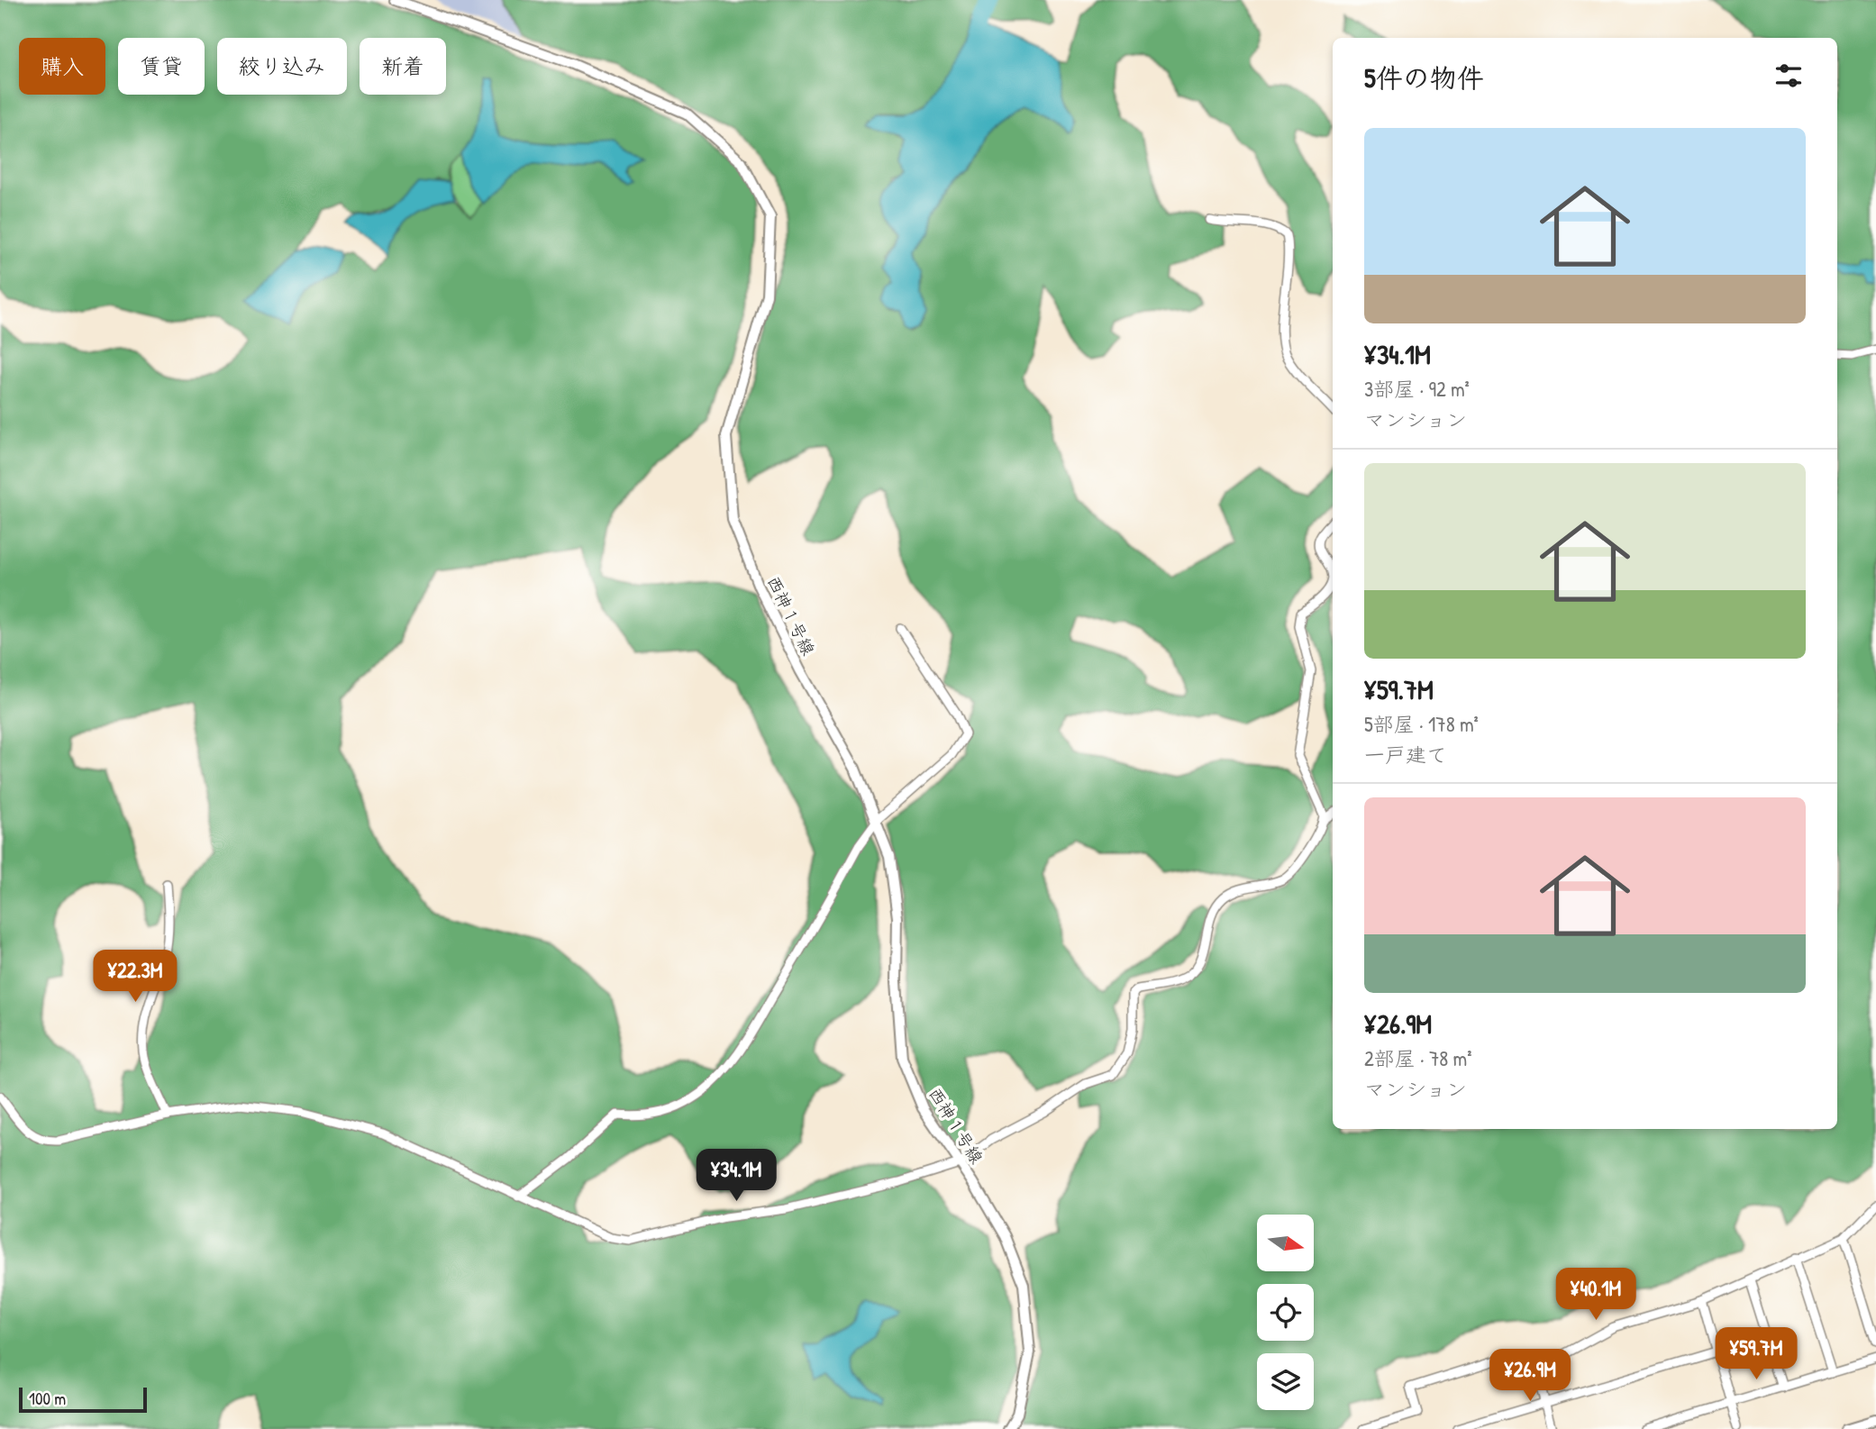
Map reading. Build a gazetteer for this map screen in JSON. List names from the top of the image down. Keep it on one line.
{"streets":{"street":["西神１号線"]},"scale_bar":"100 m","north":"right","page":{"chip":["購入","賃貸","絞り込み","新着"],"heading":"5件の物件","list":[{"name":"¥34.1M","note":"3部屋 · 92 m² · マンション"},{"name":"¥59.7M","note":"5部屋 · 178 m² · 一戸建て"},{"name":"¥26.9M","note":"2部屋 · 78 m² · マンション"}],"price":["¥22.3M","¥34.1M","¥40.1M","¥59.7M","¥26.9M"],"scale":"100 m"}}
